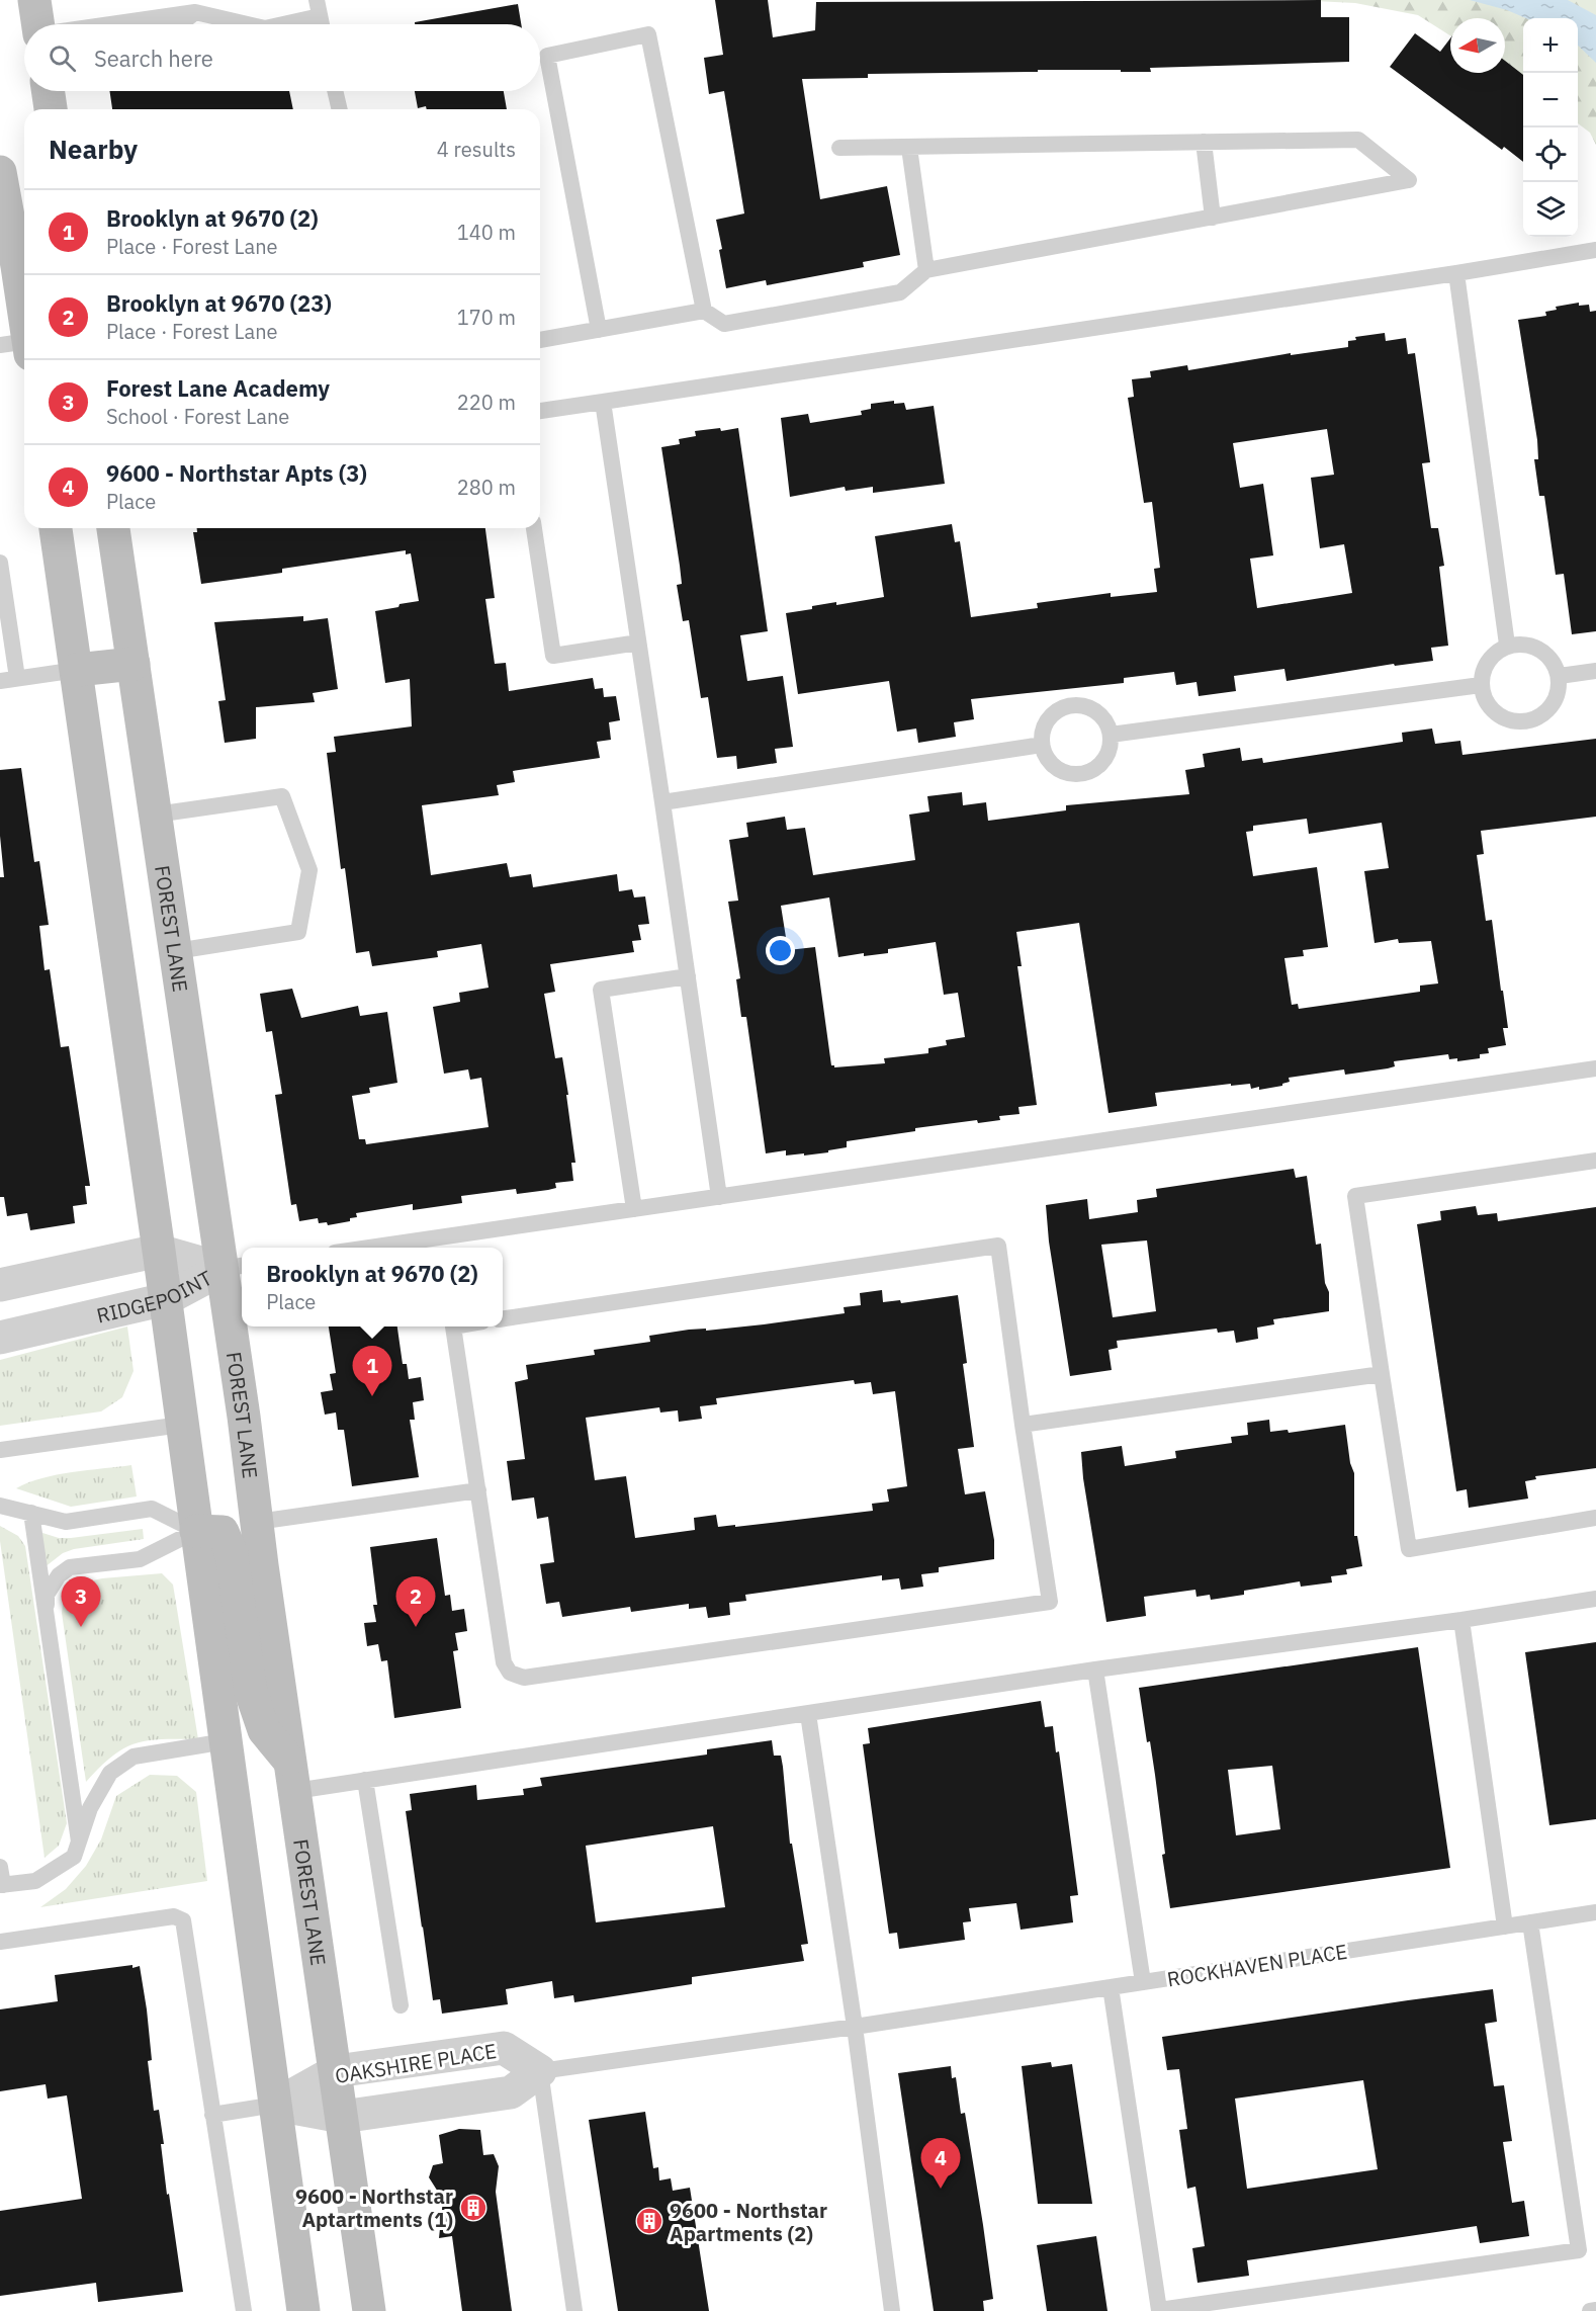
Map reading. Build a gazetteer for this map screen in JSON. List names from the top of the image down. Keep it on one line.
{"streets":{"main road":["FOREST LANE"],"street":["RIDGEPOINT","OAKSHIRE PLACE"],"lane":["ROCKHAVEN PLACE"]},"crossings":[["FOREST LANE","RIDGEPOINT"],["FOREST LANE","OAKSHIRE PLACE"],["ROCKHAVEN PLACE","OAKSHIRE PLACE"]],"places":{"building":["9600 - Northstar Aptartments (1)","9600 - Northstar Apartments (2)"]},"north":"left","page":{"map_buttons":["+","−"],"search":"Search here","heading":["Nearby","4 results"],"list":[{"mark":"1","name":"Brooklyn at 9670 (2)","note":"Place · Forest Lane","value":"140 m"},{"mark":"2","name":"Brooklyn at 9670 (23)","note":"Place · Forest Lane","value":"170 m"},{"mark":"3","name":"Forest Lane Academy","note":"School · Forest Lane","value":"220 m"},{"mark":"4","name":"9600 - Northstar Apts (3)","note":"Place","value":"280 m"}],"popup":["Brooklyn at 9670 (2)","Place"],"pins":["1","2","3","4"]}}
